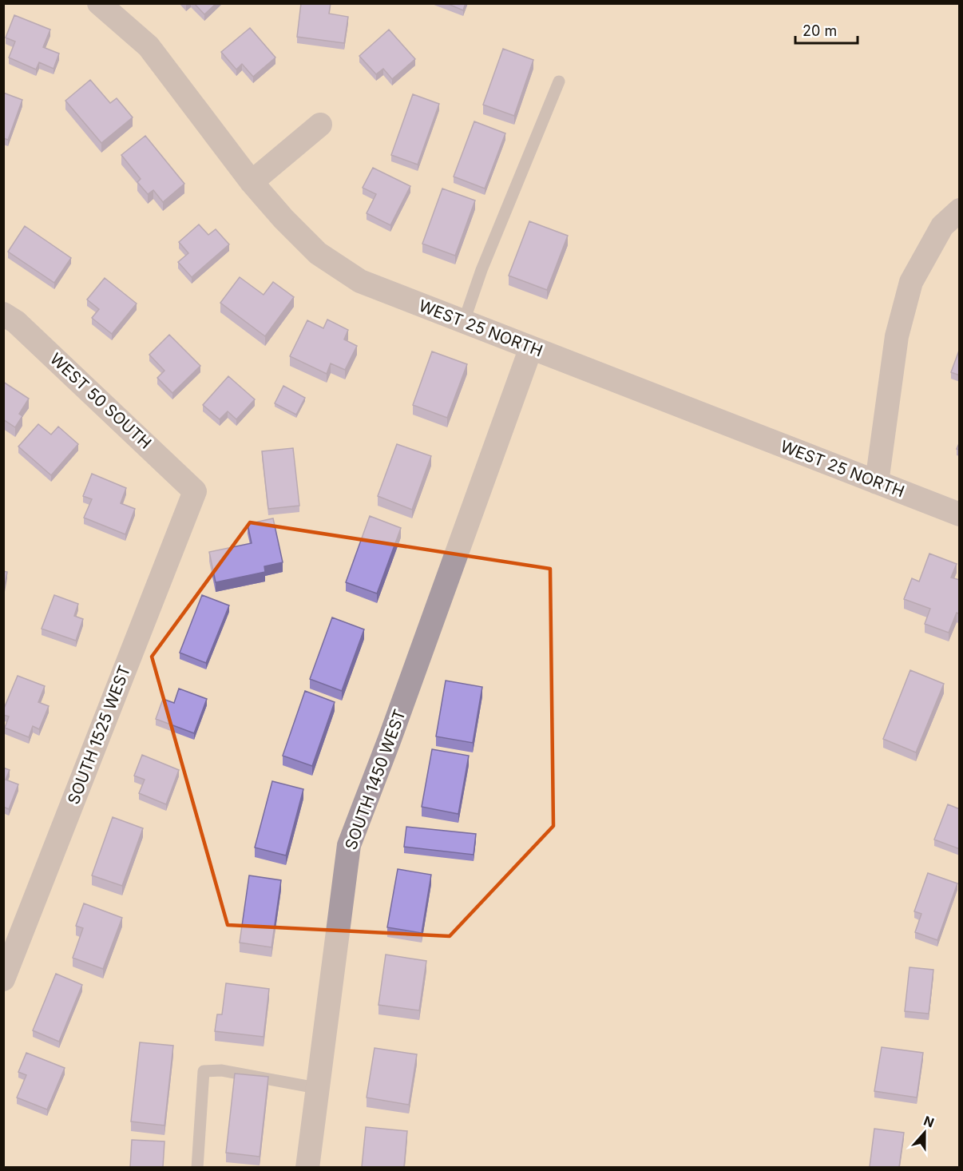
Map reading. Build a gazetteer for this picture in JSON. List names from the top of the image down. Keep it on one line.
{"streets":{"street":["WEST 25 NORTH","WEST 50 SOUTH","SOUTH 1525 WEST","SOUTH 1450 WEST"]},"crossings":[["WEST 25 NORTH","SOUTH 1450 WEST"],["WEST 50 SOUTH","SOUTH 1525 WEST"]],"scale_bar":"20 m","north":"top"}
